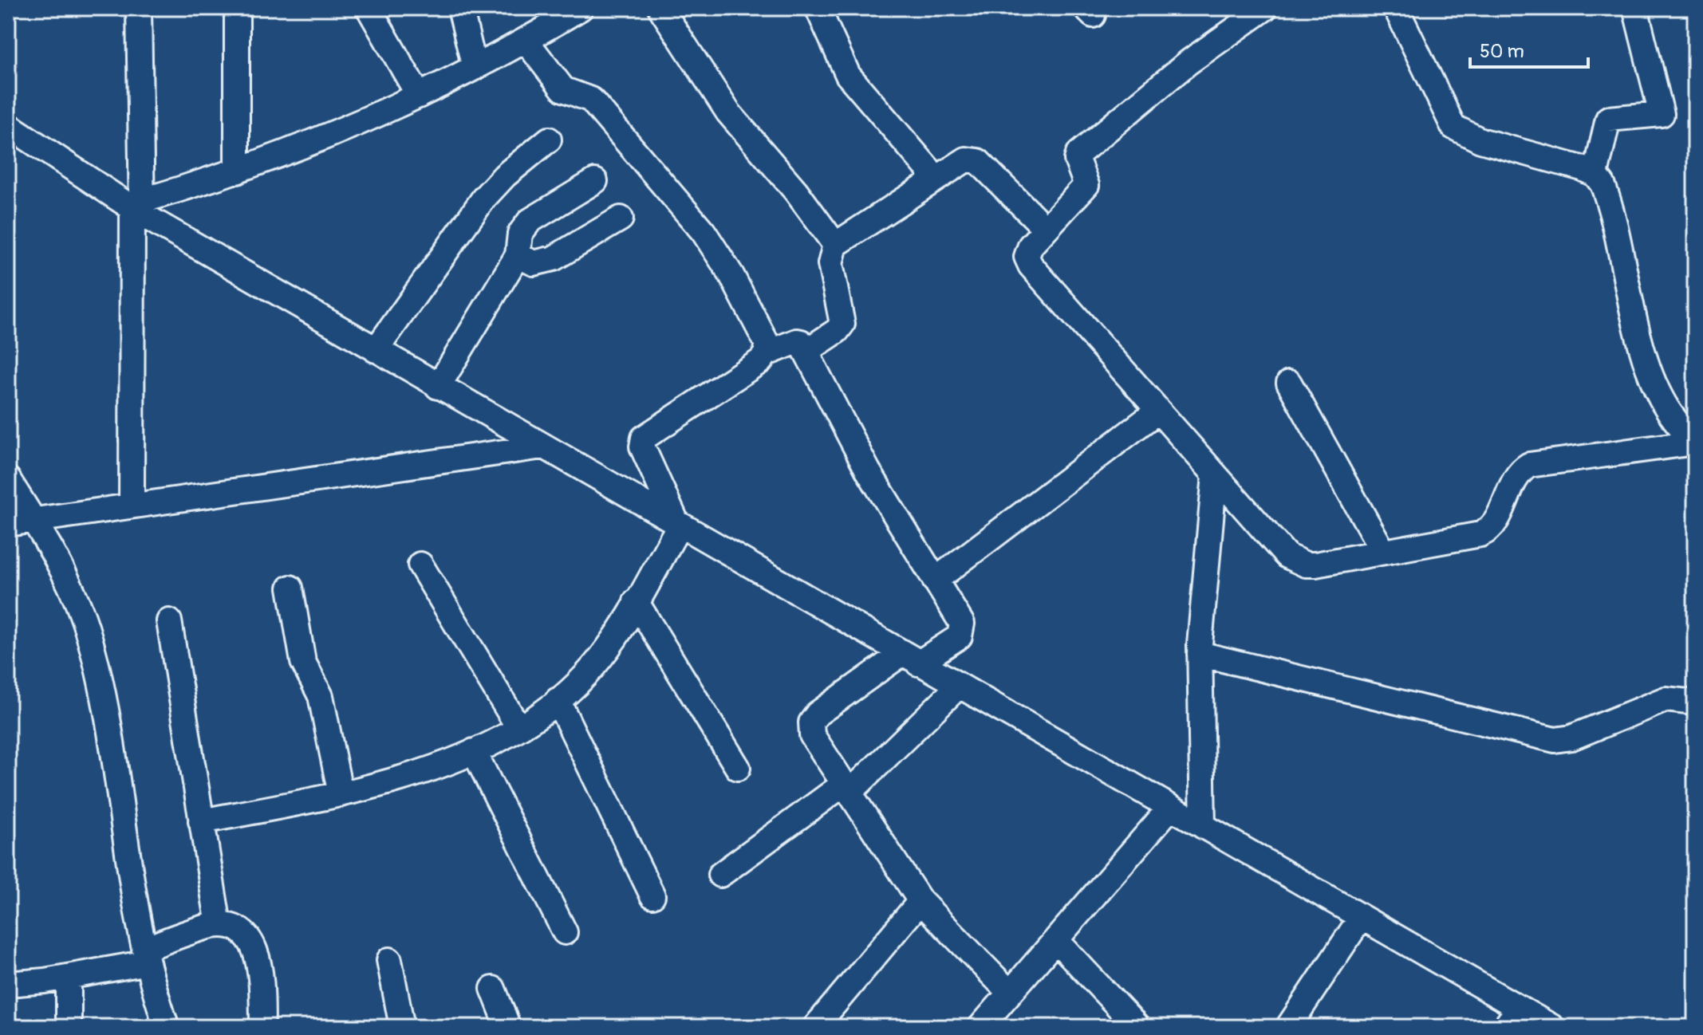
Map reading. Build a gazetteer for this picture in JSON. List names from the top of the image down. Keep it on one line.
{"scale_bar":"50 m"}
